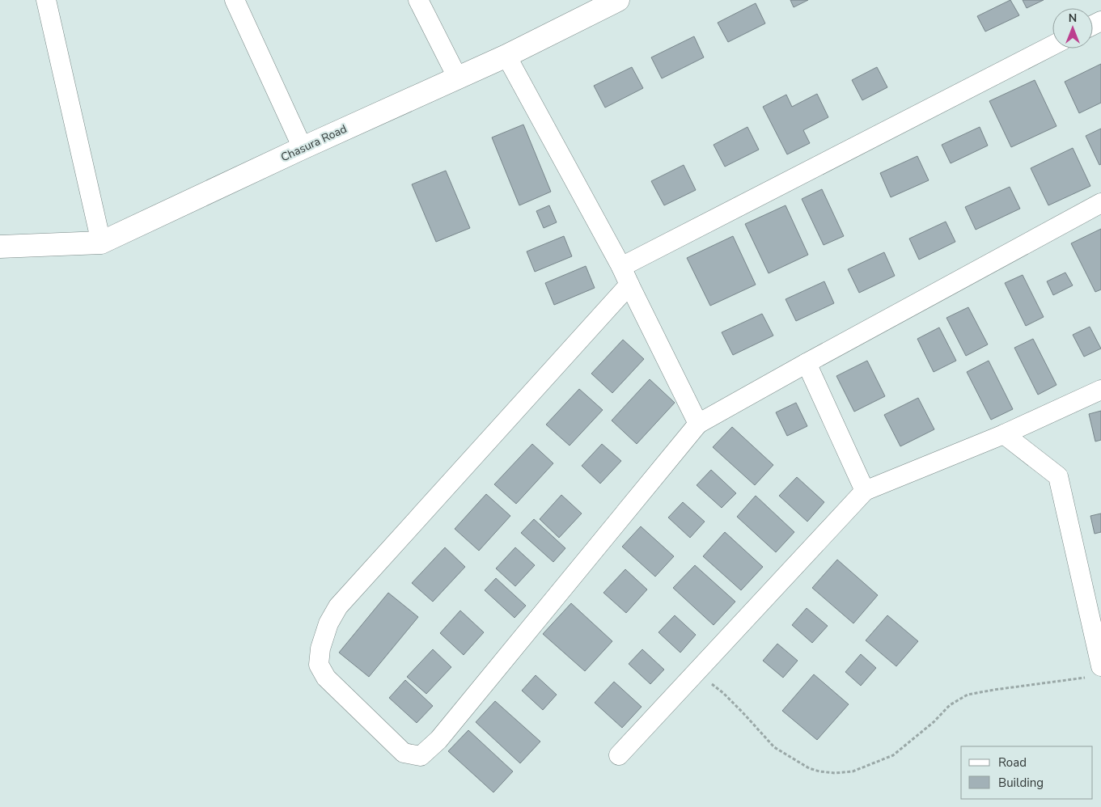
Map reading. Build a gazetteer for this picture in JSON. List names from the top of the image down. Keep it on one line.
{"streets":{"street":["Chasura Road"]},"legend":["Road","Building"],"north":"top"}
